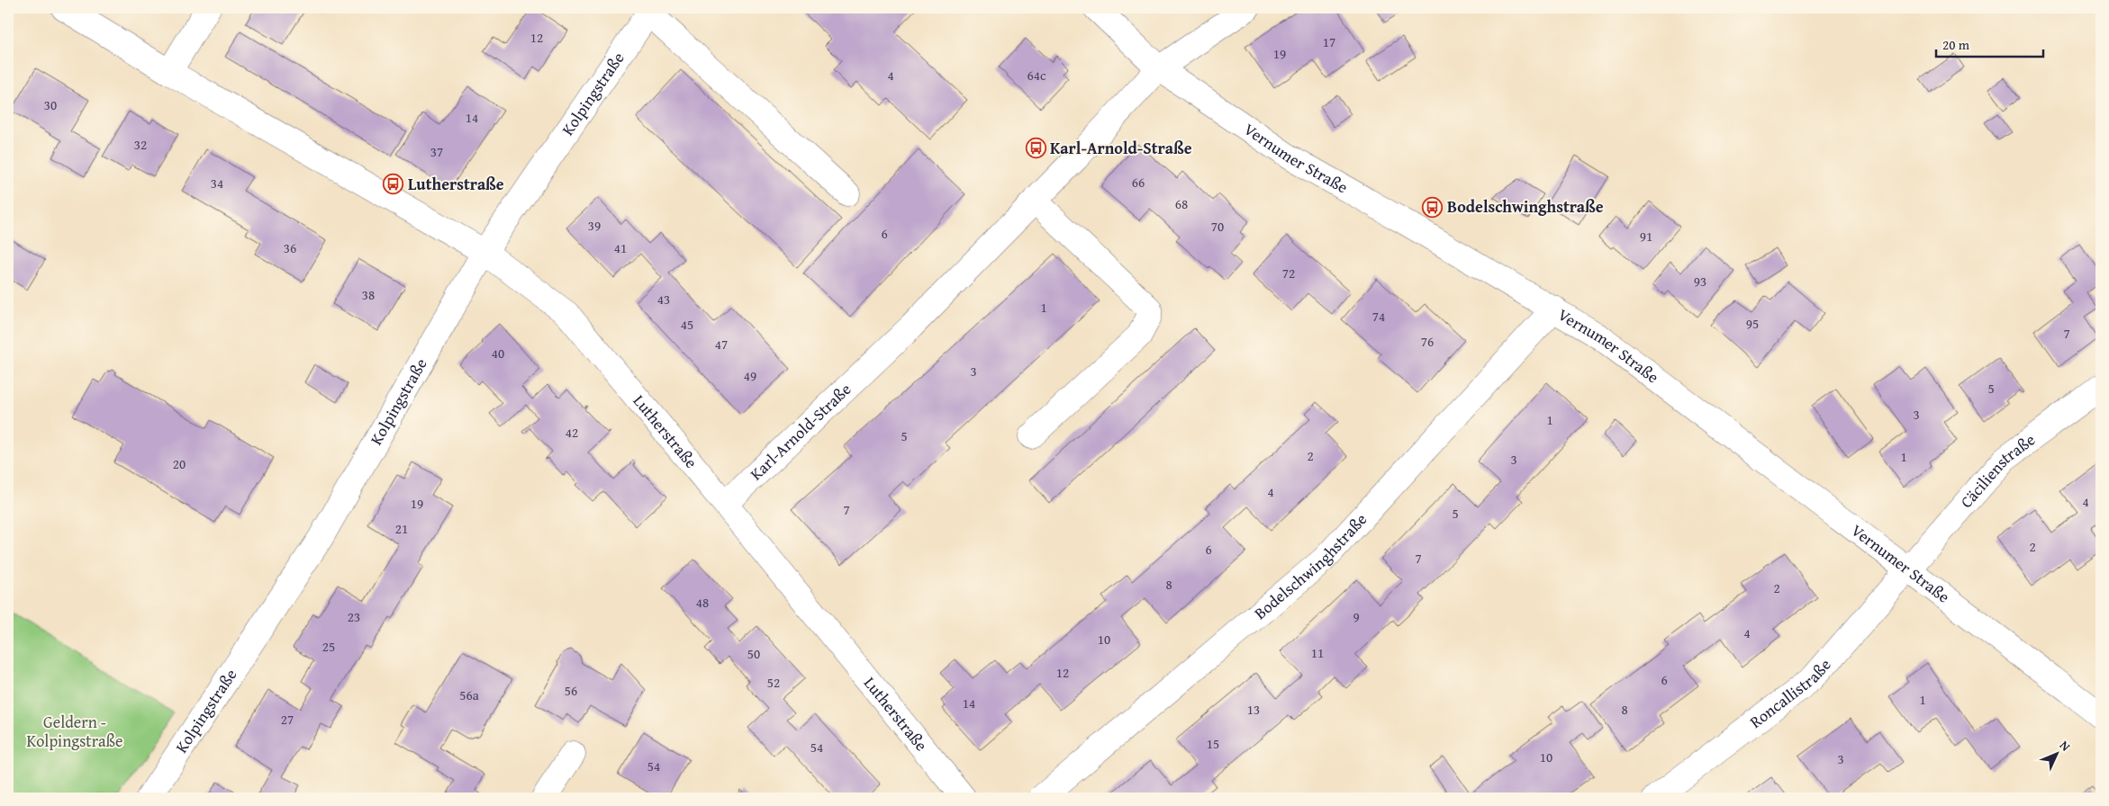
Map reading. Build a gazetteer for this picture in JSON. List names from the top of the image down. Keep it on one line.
{"streets":{"street":["Kolpingstraße","Vernumer Straße","Lutherstraße","Karl-Arnold-Straße","Cäcilienstraße","Bodelschwinghstraße","Roncallistraße"]},"crossings":[["Kolpingstraße","Lutherstraße"],["Vernumer Straße","Karl-Arnold-Straße"],["Vernumer Straße","Cäcilienstraße"],["Vernumer Straße","Bodelschwinghstraße"],["Vernumer Straße","Roncallistraße"],["Lutherstraße","Karl-Arnold-Straße"],["Cäcilienstraße","Roncallistraße"]],"parks":["Geldern - Kolpingstraße"],"places":{"bus stop":["Karl-Arnold-Straße","Lutherstraße","Bodelschwinghstraße"]},"house_numbers":["12","17","19","4","64c","30","14","32","37","66","34","68","39","70","6","91","36","41","72","93","38","43","1","74","95","45","7","76","47","40","3","49","5","3","1","42","5","2","1","3","20","4","4","19","7","5","21","2","6","7","8","2","48","23","9","4","10","25","11","50","12","6","52","56","56a","1","14","13","8","27","15","54","10","3","54"],"scale_bar":"20 m","north":"top right"}
